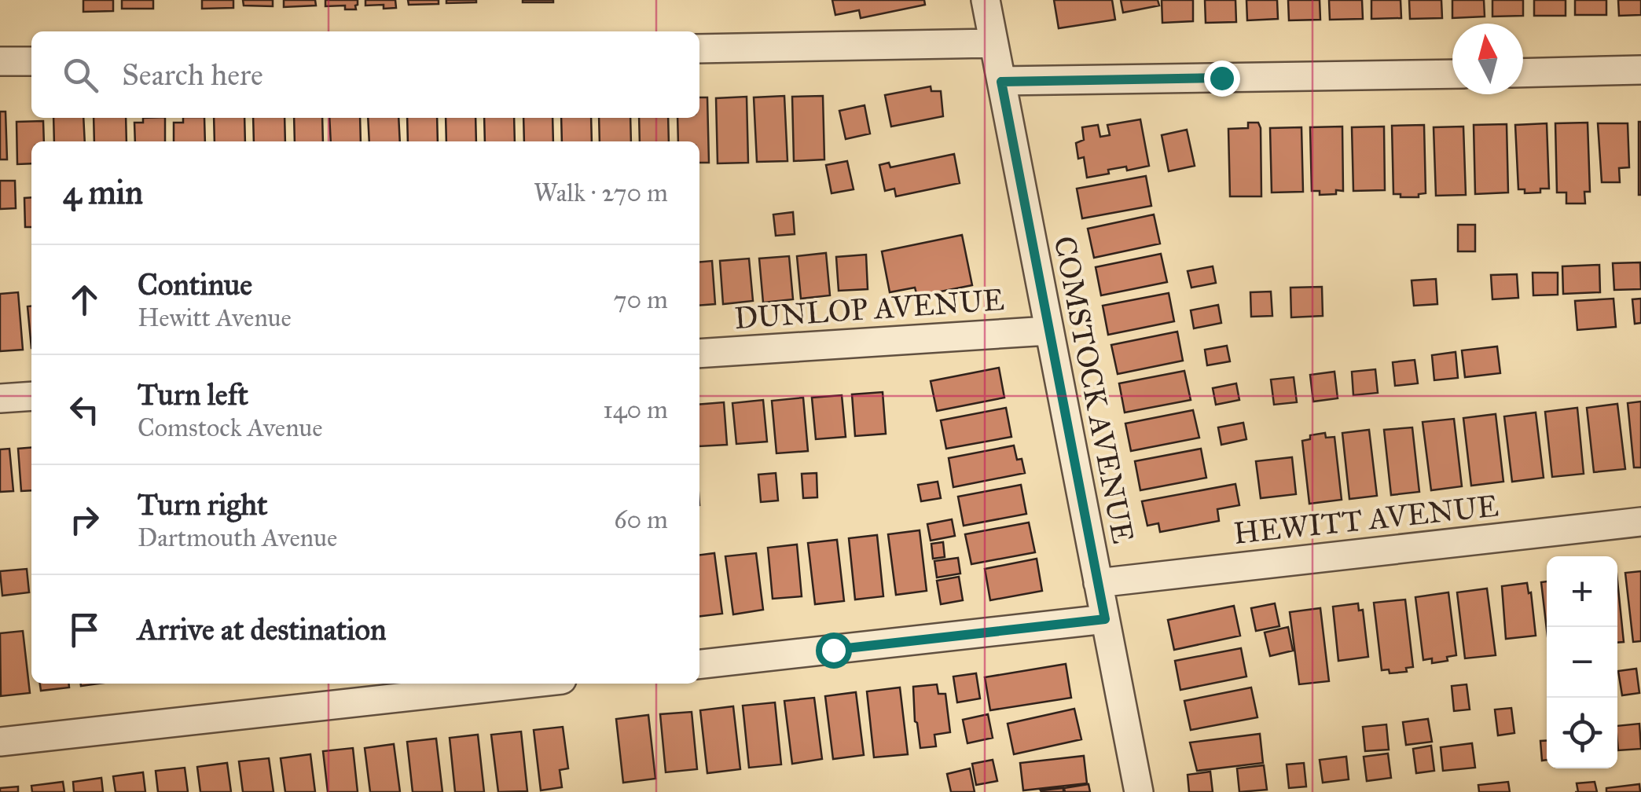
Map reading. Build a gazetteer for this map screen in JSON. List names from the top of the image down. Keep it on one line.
{"streets":{"street":["DUNLOP AVENUE","COMSTOCK AVENUE","HEWITT AVENUE"]},"crossings":[["DUNLOP AVENUE","COMSTOCK AVENUE"],["COMSTOCK AVENUE","HEWITT AVENUE"]],"north":"top","page":{"search":"Search here","heading":["4 min","Walk · 270 m"],"list":[["Continue","Hewitt Avenue","70 m"],["Turn left","Comstock Avenue","140 m"],["Turn right","Dartmouth Avenue","60 m"],"Arrive at destination"],"map_buttons":["+","−"]}}
